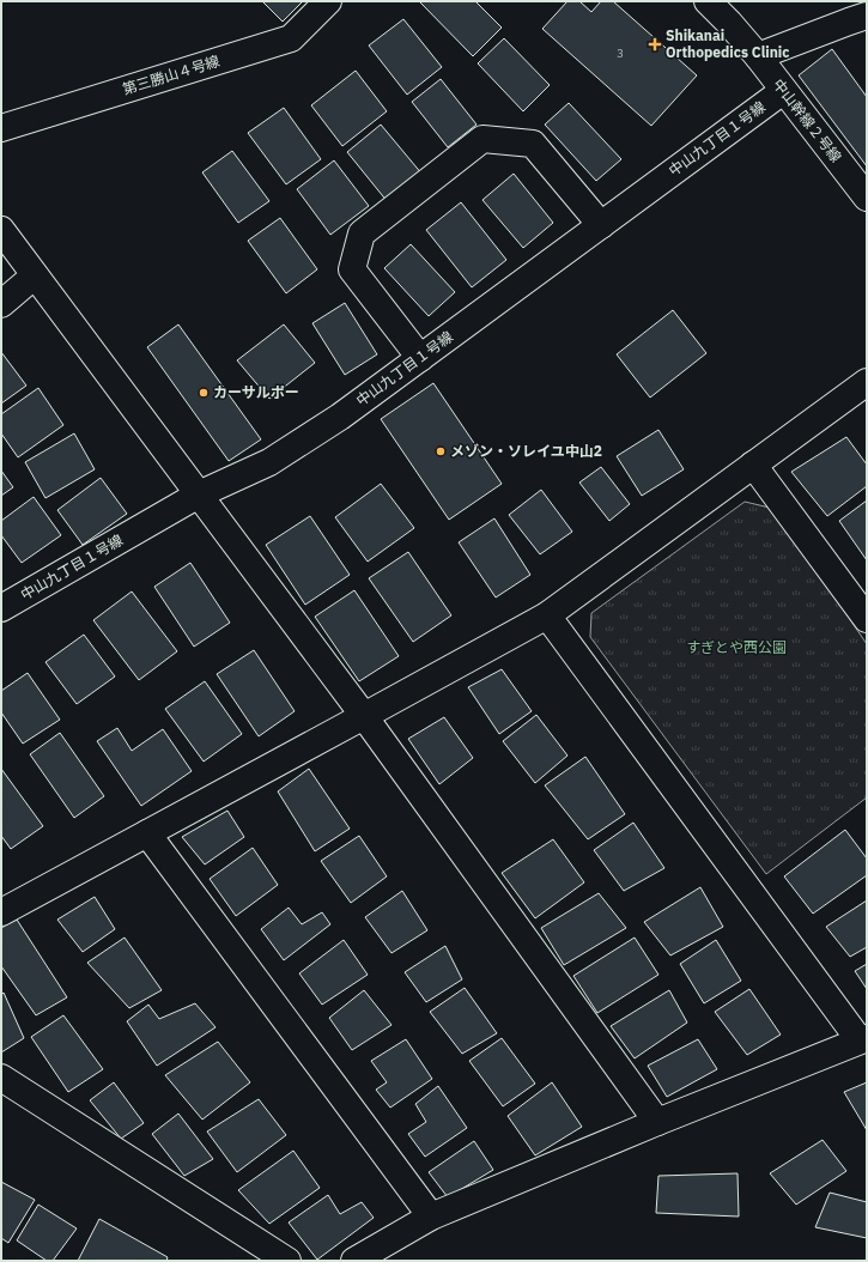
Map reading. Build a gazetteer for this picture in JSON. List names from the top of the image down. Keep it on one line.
{"streets":{"street":["第三勝山４号線","中山幹線２号線","中山九丁目１号線"]},"crossings":[["中山幹線２号線","中山九丁目１号線"]],"parks":["すぎとや西公園"],"places":{"health":["Shikanai Orthopedics Clinic"],"other":["カーサルポー","メゾン・ソレイユ中山2"]},"house_numbers":["3"]}
